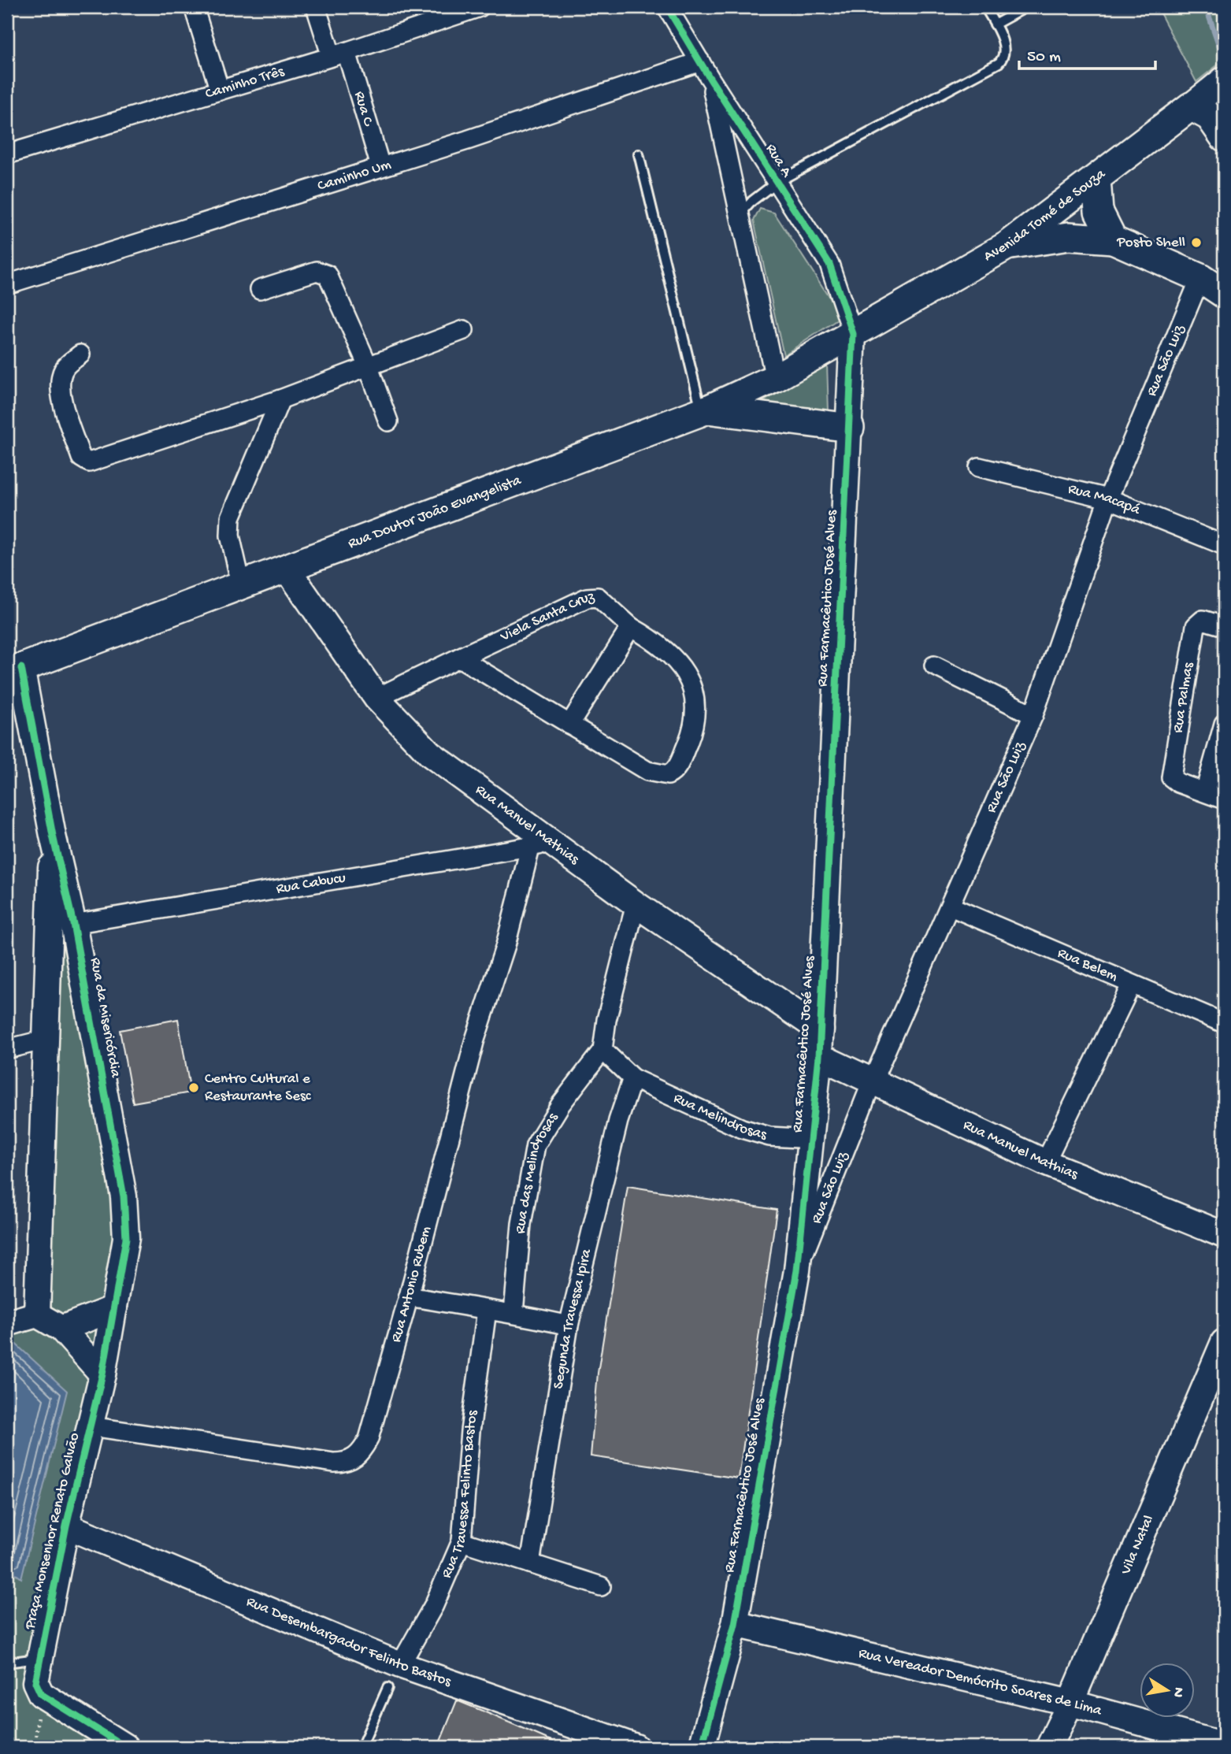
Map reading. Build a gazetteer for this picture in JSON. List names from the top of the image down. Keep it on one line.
{"streets":{"main road":["Avenida Tomé de Souza","Rua Doutor João Evangelista"],"street":["Caminho Três","Rua C","Rua A","Caminho Um","Rua São Luiz","Rua Macapá","Rua Farmacêutico José Alves","Viela Santa Cruz","Rua Palmas","Rua Manuel Mathias","Rua Cabucu","Rua Belem","Rua da Misericórdia","Rua Melindrosas","Rua das Melindrosas","Rua Antonio Rubem","Segunda Travessa Ipira","Rua Travessa Felinto Bastos","Praça Monsenhor Renato Galvão","Vila Natal","Rua Desembargador Felinto Bastos","Rua Vereador Demócrito Soares de Lima"]},"crossings":[["Caminho Três","Rua C"],["Rua C","Caminho Um"],["Rua A","Caminho Um"],["Rua A","Avenida Tomé de Souza"],["Rua A","Rua Doutor João Evangelista"],["Rua A","Rua Farmacêutico José Alves"],["Avenida Tomé de Souza","Rua Doutor João Evangelista"],["Avenida Tomé de Souza","Rua Farmacêutico José Alves"],["Rua São Luiz","Rua Macapá"],["Rua São Luiz","Rua Farmacêutico José Alves"],["Rua São Luiz","Rua Manuel Mathias"],["Rua São Luiz","Rua Belem"],["Rua Doutor João Evangelista","Rua Farmacêutico José Alves"],["Rua Doutor João Evangelista","Rua Manuel Mathias"],["Rua Doutor João Evangelista","Rua da Misericórdia"],["Rua Farmacêutico José Alves","Rua Manuel Mathias"],["Rua Farmacêutico José Alves","Rua Melindrosas"],["Rua Farmacêutico José Alves","Rua Vereador Demócrito Soares de Lima"],["Viela Santa Cruz","Rua Manuel Mathias"],["Rua Manuel Mathias","Rua Cabucu"],["Rua Manuel Mathias","Rua Antonio Rubem"],["Rua Cabucu","Rua da Misericórdia"],["Rua Cabucu","Rua Antonio Rubem"],["Rua da Misericórdia","Praça Monsenhor Renato Galvão"],["Rua Melindrosas","Segunda Travessa Ipira"],["Rua Antonio Rubem","Praça Monsenhor Renato Galvão"],["Rua Travessa Felinto Bastos","Rua Desembargador Felinto Bastos"],["Praça Monsenhor Renato Galvão","Rua Desembargador Felinto Bastos"],["Vila Natal","Rua Vereador Demócrito Soares de Lima"]],"places":["Posto Shell","Centro Cultural e Restaurante Sesc"],"scale_bar":"50 m","north":"right"}
